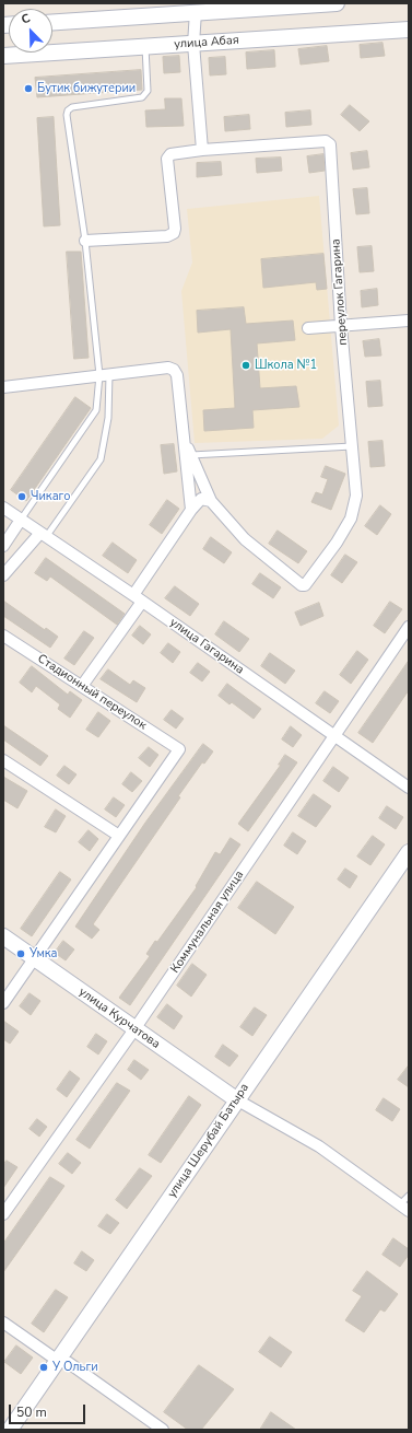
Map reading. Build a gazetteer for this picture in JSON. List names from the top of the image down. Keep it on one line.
{"streets":{"street":["улица Абая","переулок Гагарина","улица Гагарина","Стадионный переулок","Коммунальная улица","улица Курчатова","улица Шерубай Батыра"]},"crossings":[["улица Гагарина","Коммунальная улица"],["Коммунальная улица","улица Курчатова"],["улица Курчатова","улица Шерубай Батыра"]],"places":["Бутик бижутерии","Школа №1","Чикаго","Умка","У Ольги"],"scale_bar":"50 m","north":"top left"}
